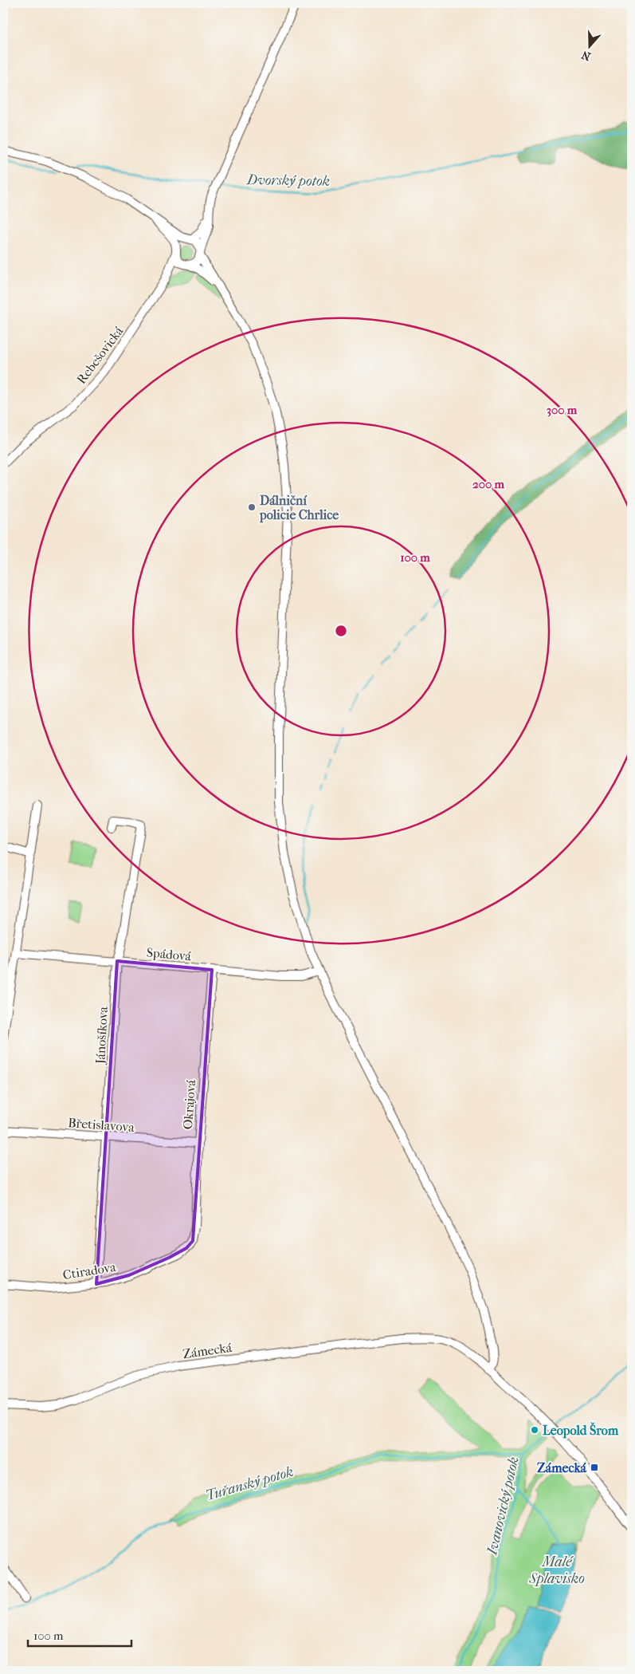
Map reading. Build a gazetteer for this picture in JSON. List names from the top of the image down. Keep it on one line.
{"streets":{"street":["Rebešovická","Spádová","Jánošíkova","Okrajová","Břetislavova","Ctiradova","Zámecká"]},"crossings":[["Spádová","Jánošíkova"],["Spádová","Okrajová"],["Jánošíkova","Břetislavova"],["Jánošíkova","Ctiradova"],["Okrajová","Břetislavova"],["Okrajová","Ctiradova"]],"water":["Dvorský potok","Tuřanský potok","Ivanovický potok","Malé Splavisko"],"places":{"other":["Dálniční policie Chrlice","Leopold Šrom"],"transit":["Zámecká"]},"scale_bar":"100 m","north":"bottom","rings":["300 m","200 m","100 m"]}
